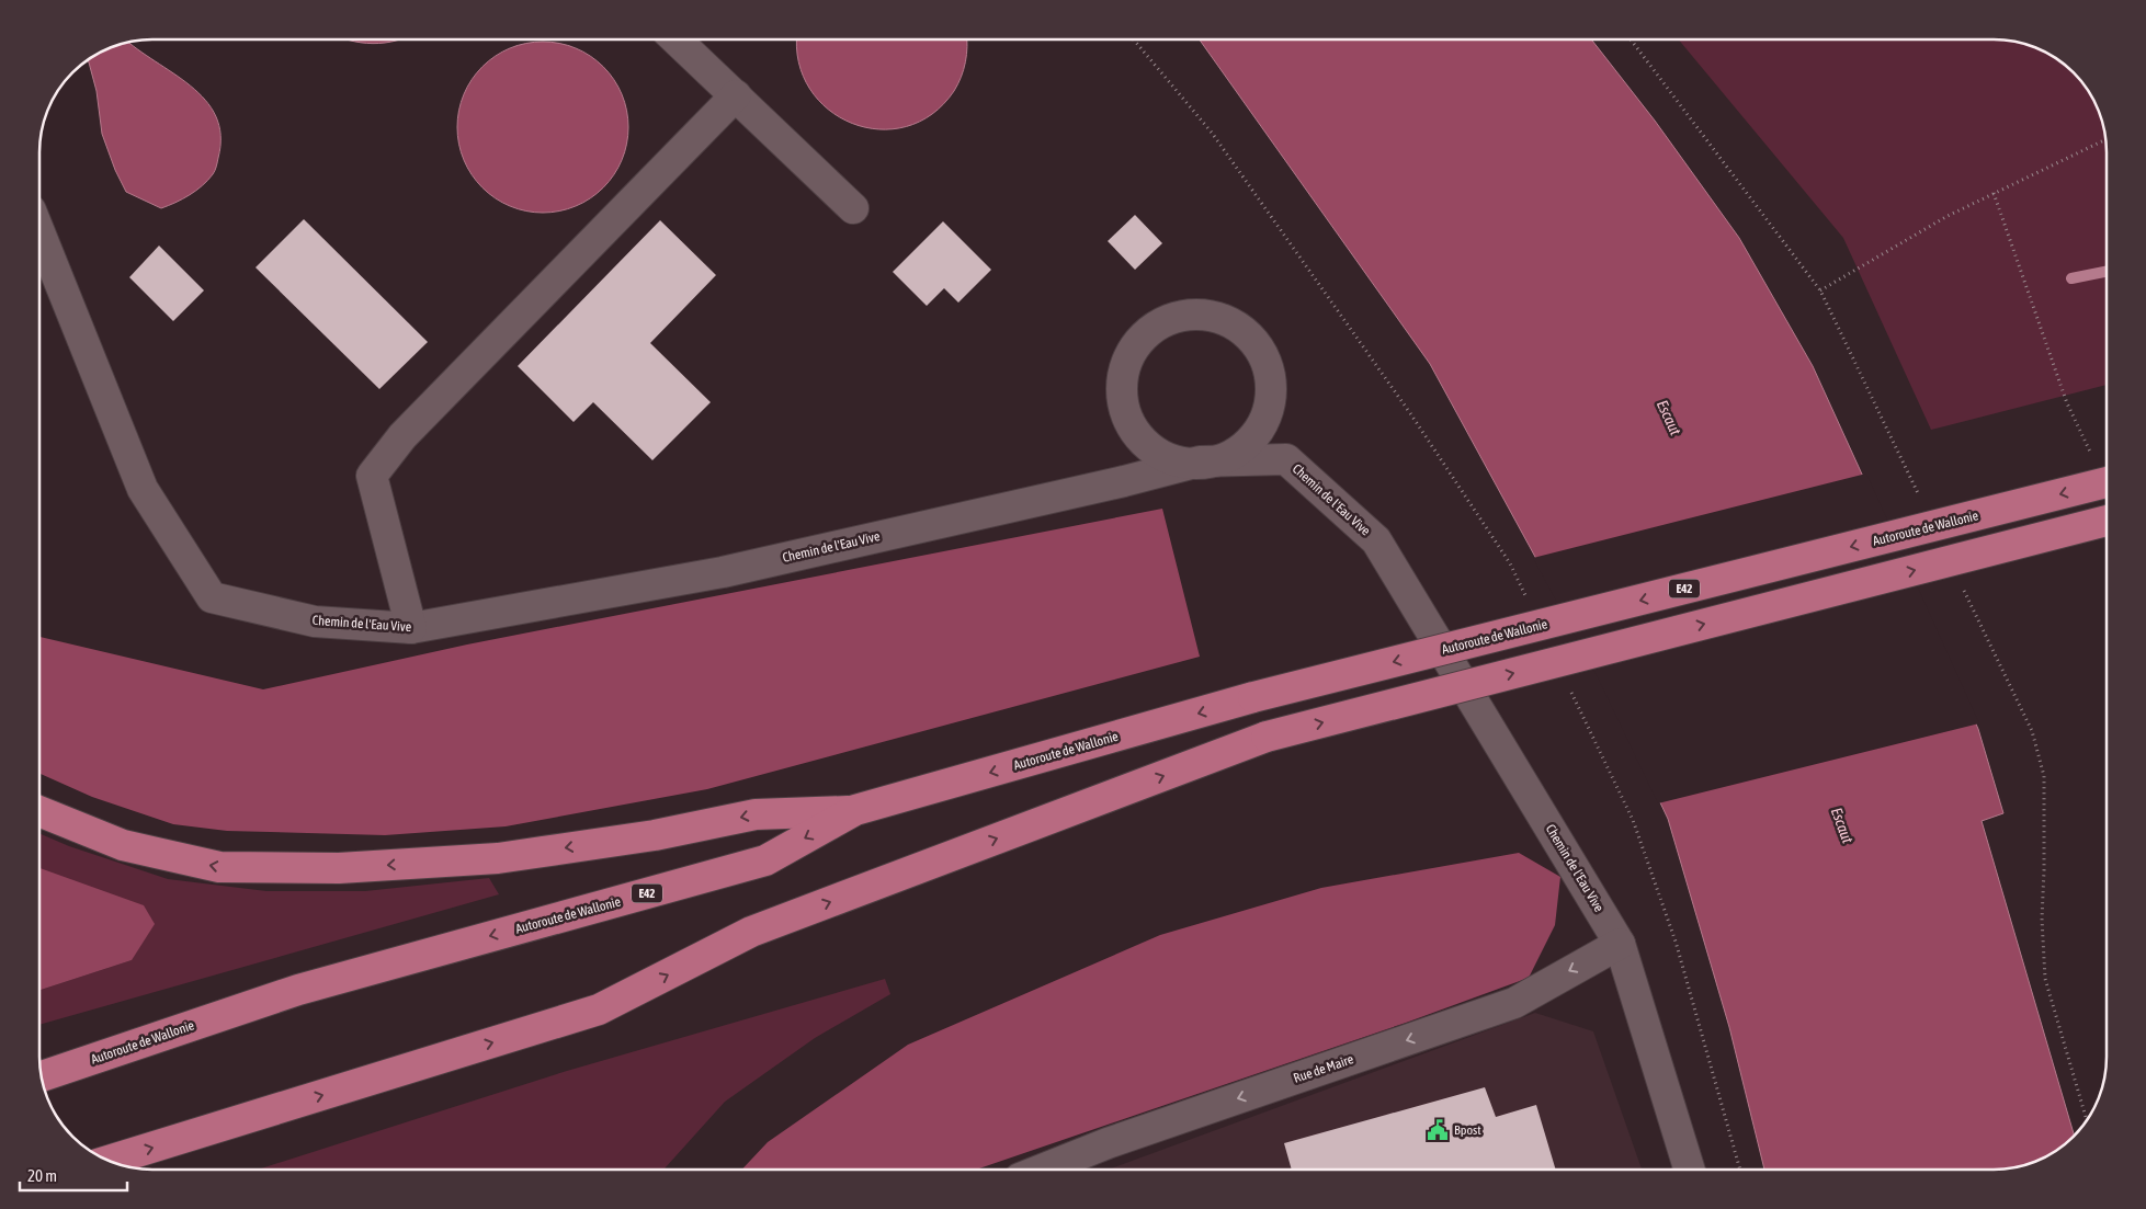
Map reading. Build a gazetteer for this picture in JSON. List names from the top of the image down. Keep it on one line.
{"streets":{"highway":["Autoroute de Wallonie","E42"],"street":["Chemin de l'Eau Vive","Rue de Maire"]},"crossings":[["Chemin de l'Eau Vive","Rue de Maire"]],"one_way":["Rue de Maire"],"water":["Escaut"],"places":{"public building":["Bpost"]},"scale_bar":"20 m"}
